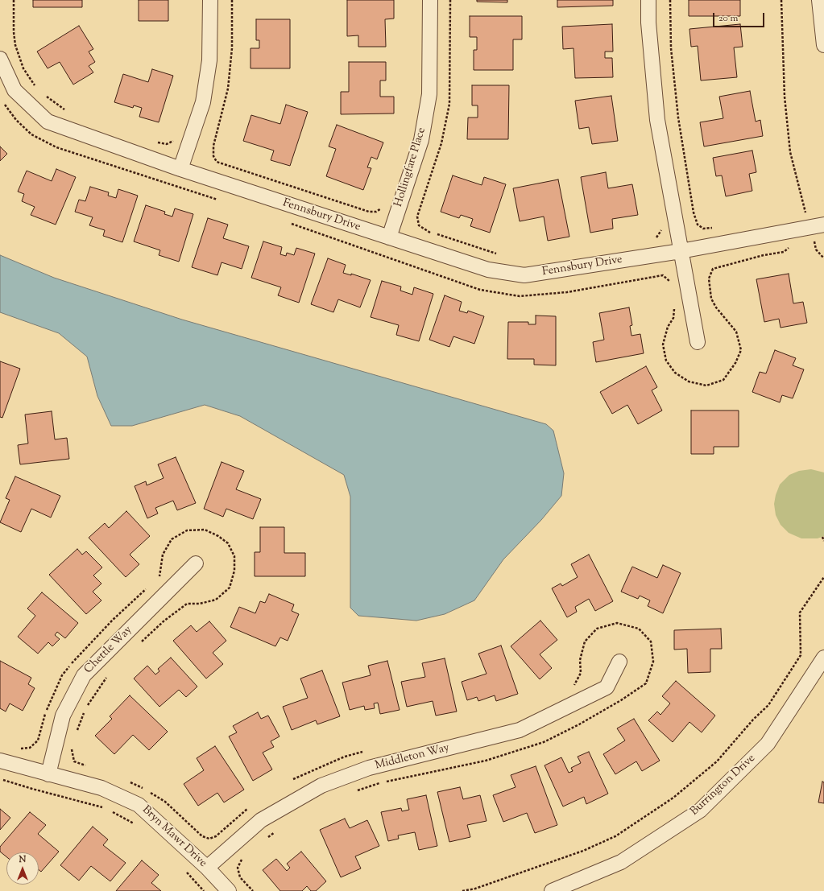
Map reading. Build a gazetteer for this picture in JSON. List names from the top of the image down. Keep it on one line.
{"streets":{"street":["Hollingfare Place","Fennsbury Drive","Chettle Way","Middleton Way","Burrington Drive","Bryn Mawr Drive"]},"crossings":[["Hollingfare Place","Fennsbury Drive"],["Chettle Way","Bryn Mawr Drive"],["Middleton Way","Bryn Mawr Drive"]],"scale_bar":"20 m","north":"top"}
